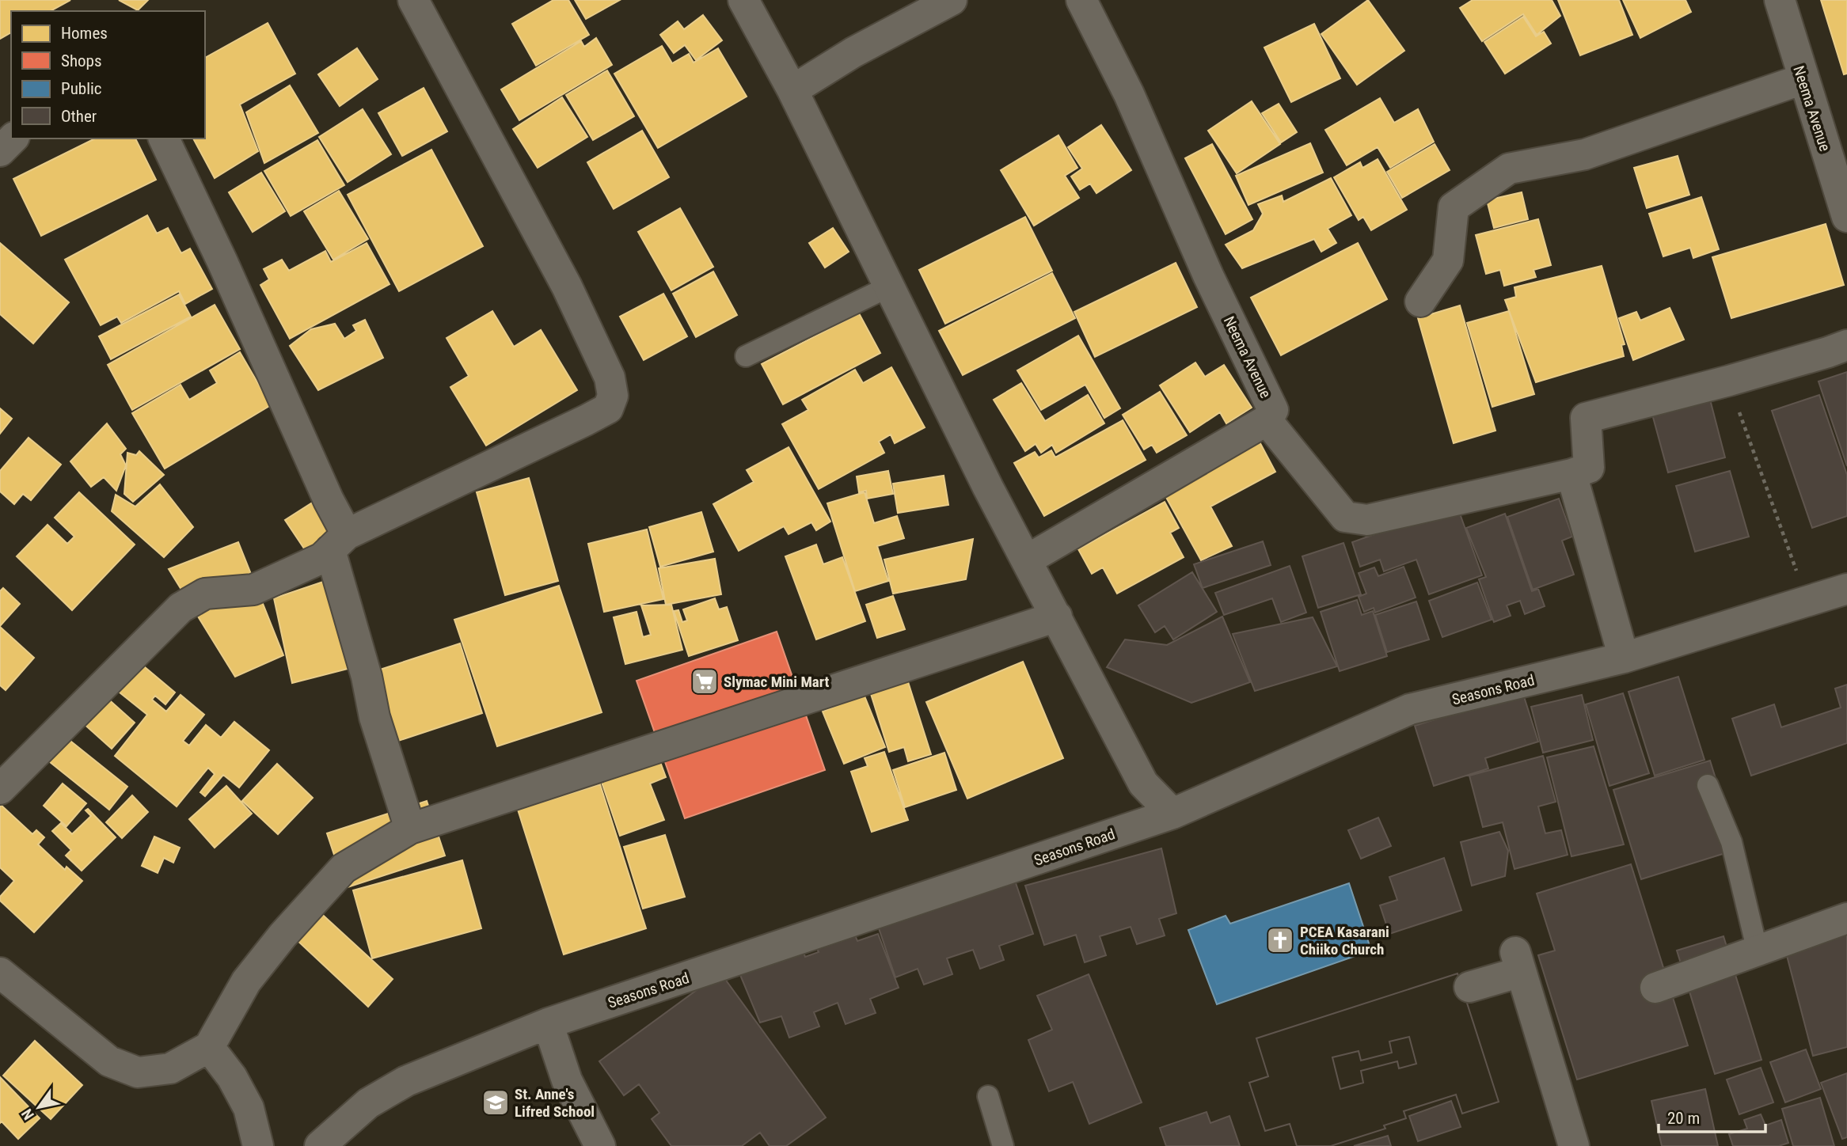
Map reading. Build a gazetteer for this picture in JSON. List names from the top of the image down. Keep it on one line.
{"streets":{"street":["Neema Avenue","Seasons Road"]},"places":{"supermarket":["Slymac Mini Mart"],"church":["PCEA Kasarani Chiiko Church"],"school or university":["St. Anne's Lifred School"]},"legend":["Homes","Shops","Public","Other"],"scale_bar":"20 m","north":"bottom left"}
